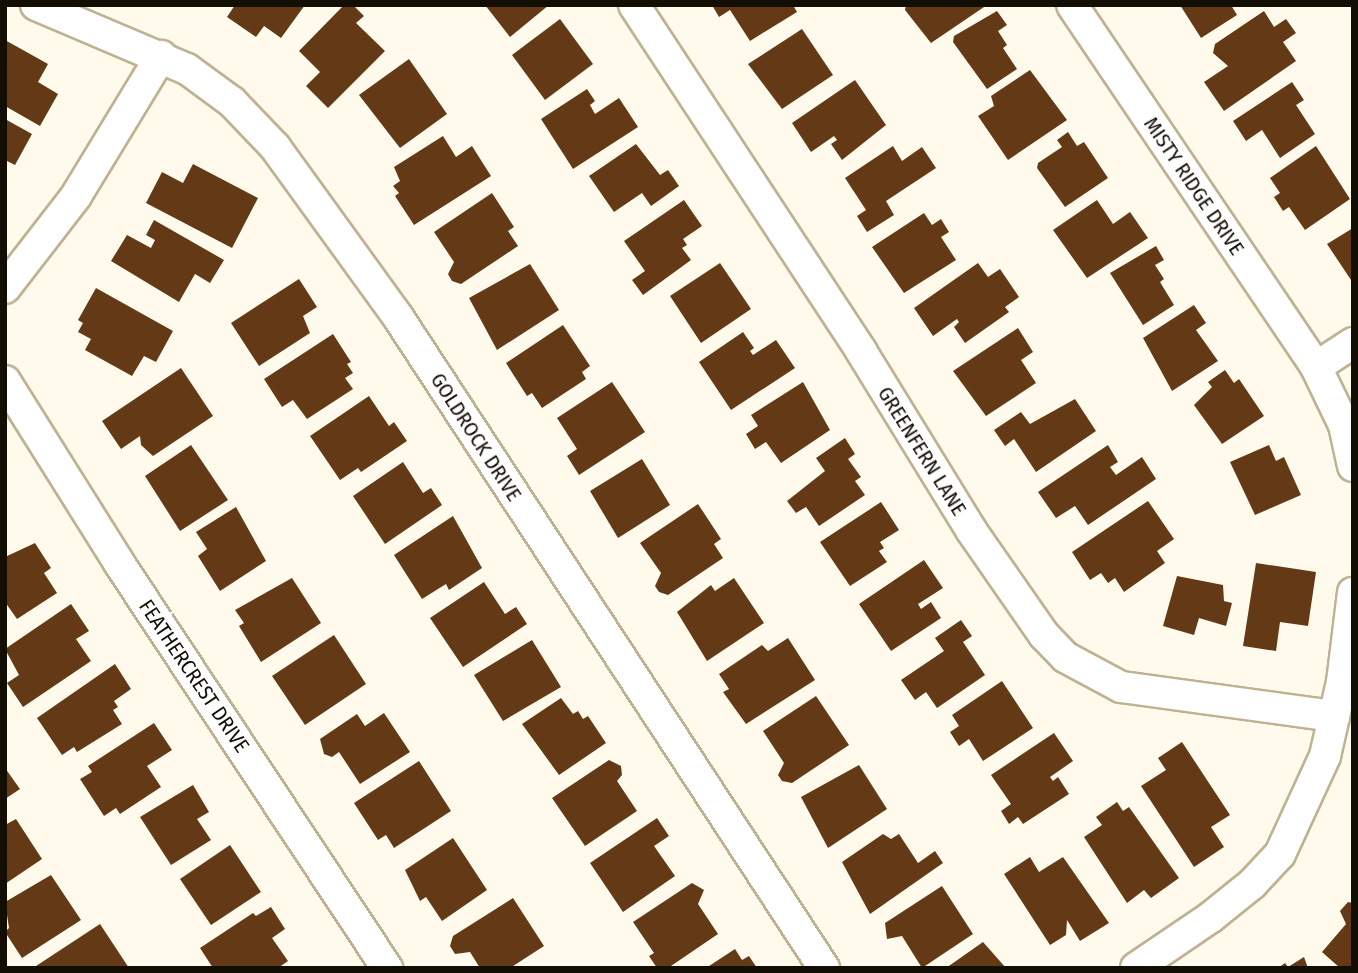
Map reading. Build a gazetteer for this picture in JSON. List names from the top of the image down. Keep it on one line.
{"streets":{"street":["MISTY RIDGE DRIVE","GOLDROCK DRIVE","GREENFERN LANE","FEATHERCREST DRIVE"]}}
